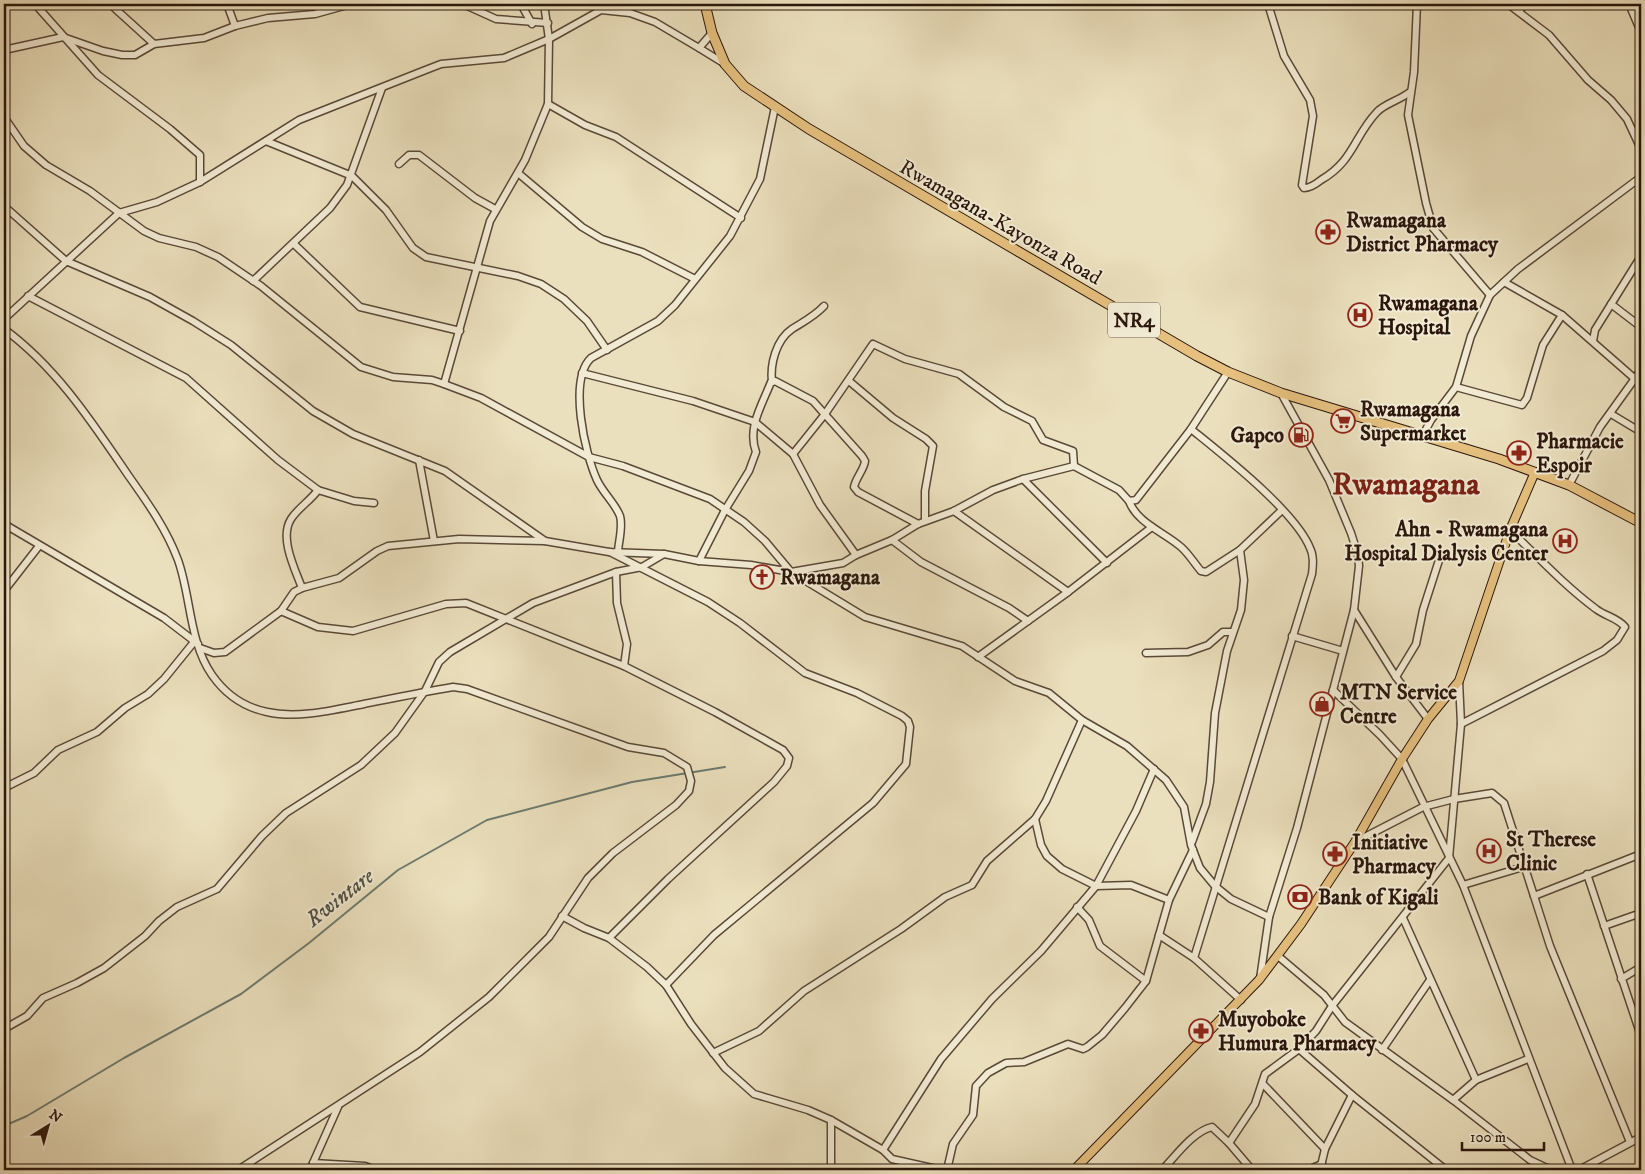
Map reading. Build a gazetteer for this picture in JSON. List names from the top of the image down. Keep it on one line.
{"streets":{"highway":["Rwamagana-Kayonza Road","NR4"]},"districts":["Rwamagana"],"water":["Rwintare"],"places":{"pharmacy":["Rwamagana District Pharmacy","Pharmacie Espoir","Initiative Pharmacy","Muyoboke Humura Pharmacy"],"hospital":["Rwamagana Hospital","Ahn - Rwamagana Hospital Dialysis Center","St Therese Clinic"],"supermarket":["Rwamagana Supermarket"],"fuel station":["Gapco"],"church":["Rwamagana"],"shop":["MTN Service Centre"],"bank":["Bank of Kigali"]},"scale_bar":"100 m","north":"top right"}
